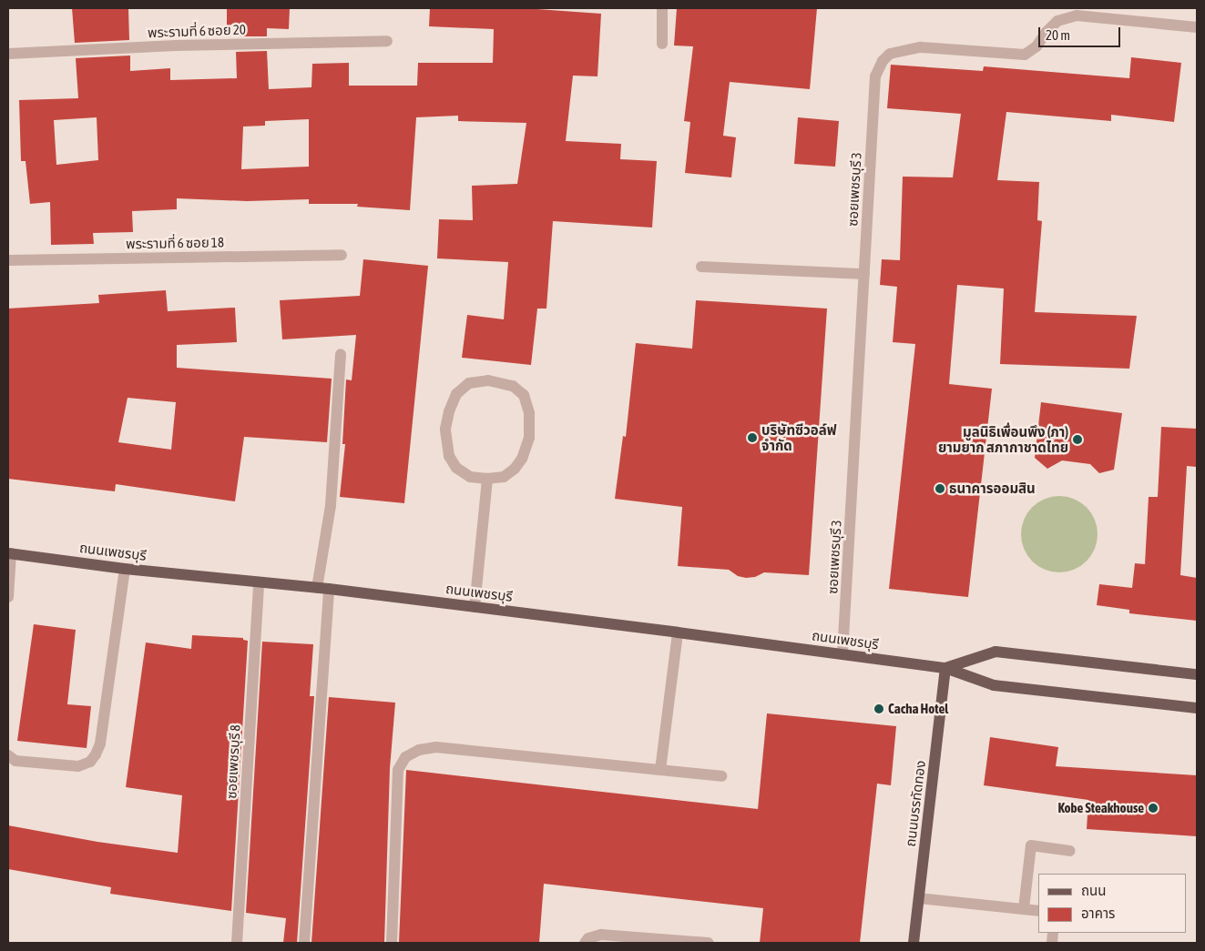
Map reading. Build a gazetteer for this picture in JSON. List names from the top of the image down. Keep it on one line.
{"streets":{"main road":["ถนนเพชรบุรี","ถนนบรรทัดทอง"],"street":["พระรามที่ 6 ซอย 20","ซอยเพชรบุรี 3","พระรามที่ 6 ซอย 18","ซอยเพชรบุรี 8"]},"crossings":[["ซอยเพชรบุรี 3","ถนนเพชรบุรี"],["ถนนเพชรบุรี","ซอยเพชรบุรี 8"],["ถนนเพชรบุรี","ถนนบรรทัดทอง"]],"places":["บริษัทซีวอล์ฟ จำกัด","มูลนิธิเพื่อนพึง (ภา) ยามยาก สภากาชาดไทย","ธนาคารออมสิน","Cacha Hotel","Kobe Steakhouse"],"legend":["ถนน","อาคาร"],"scale_bar":"20 m"}
